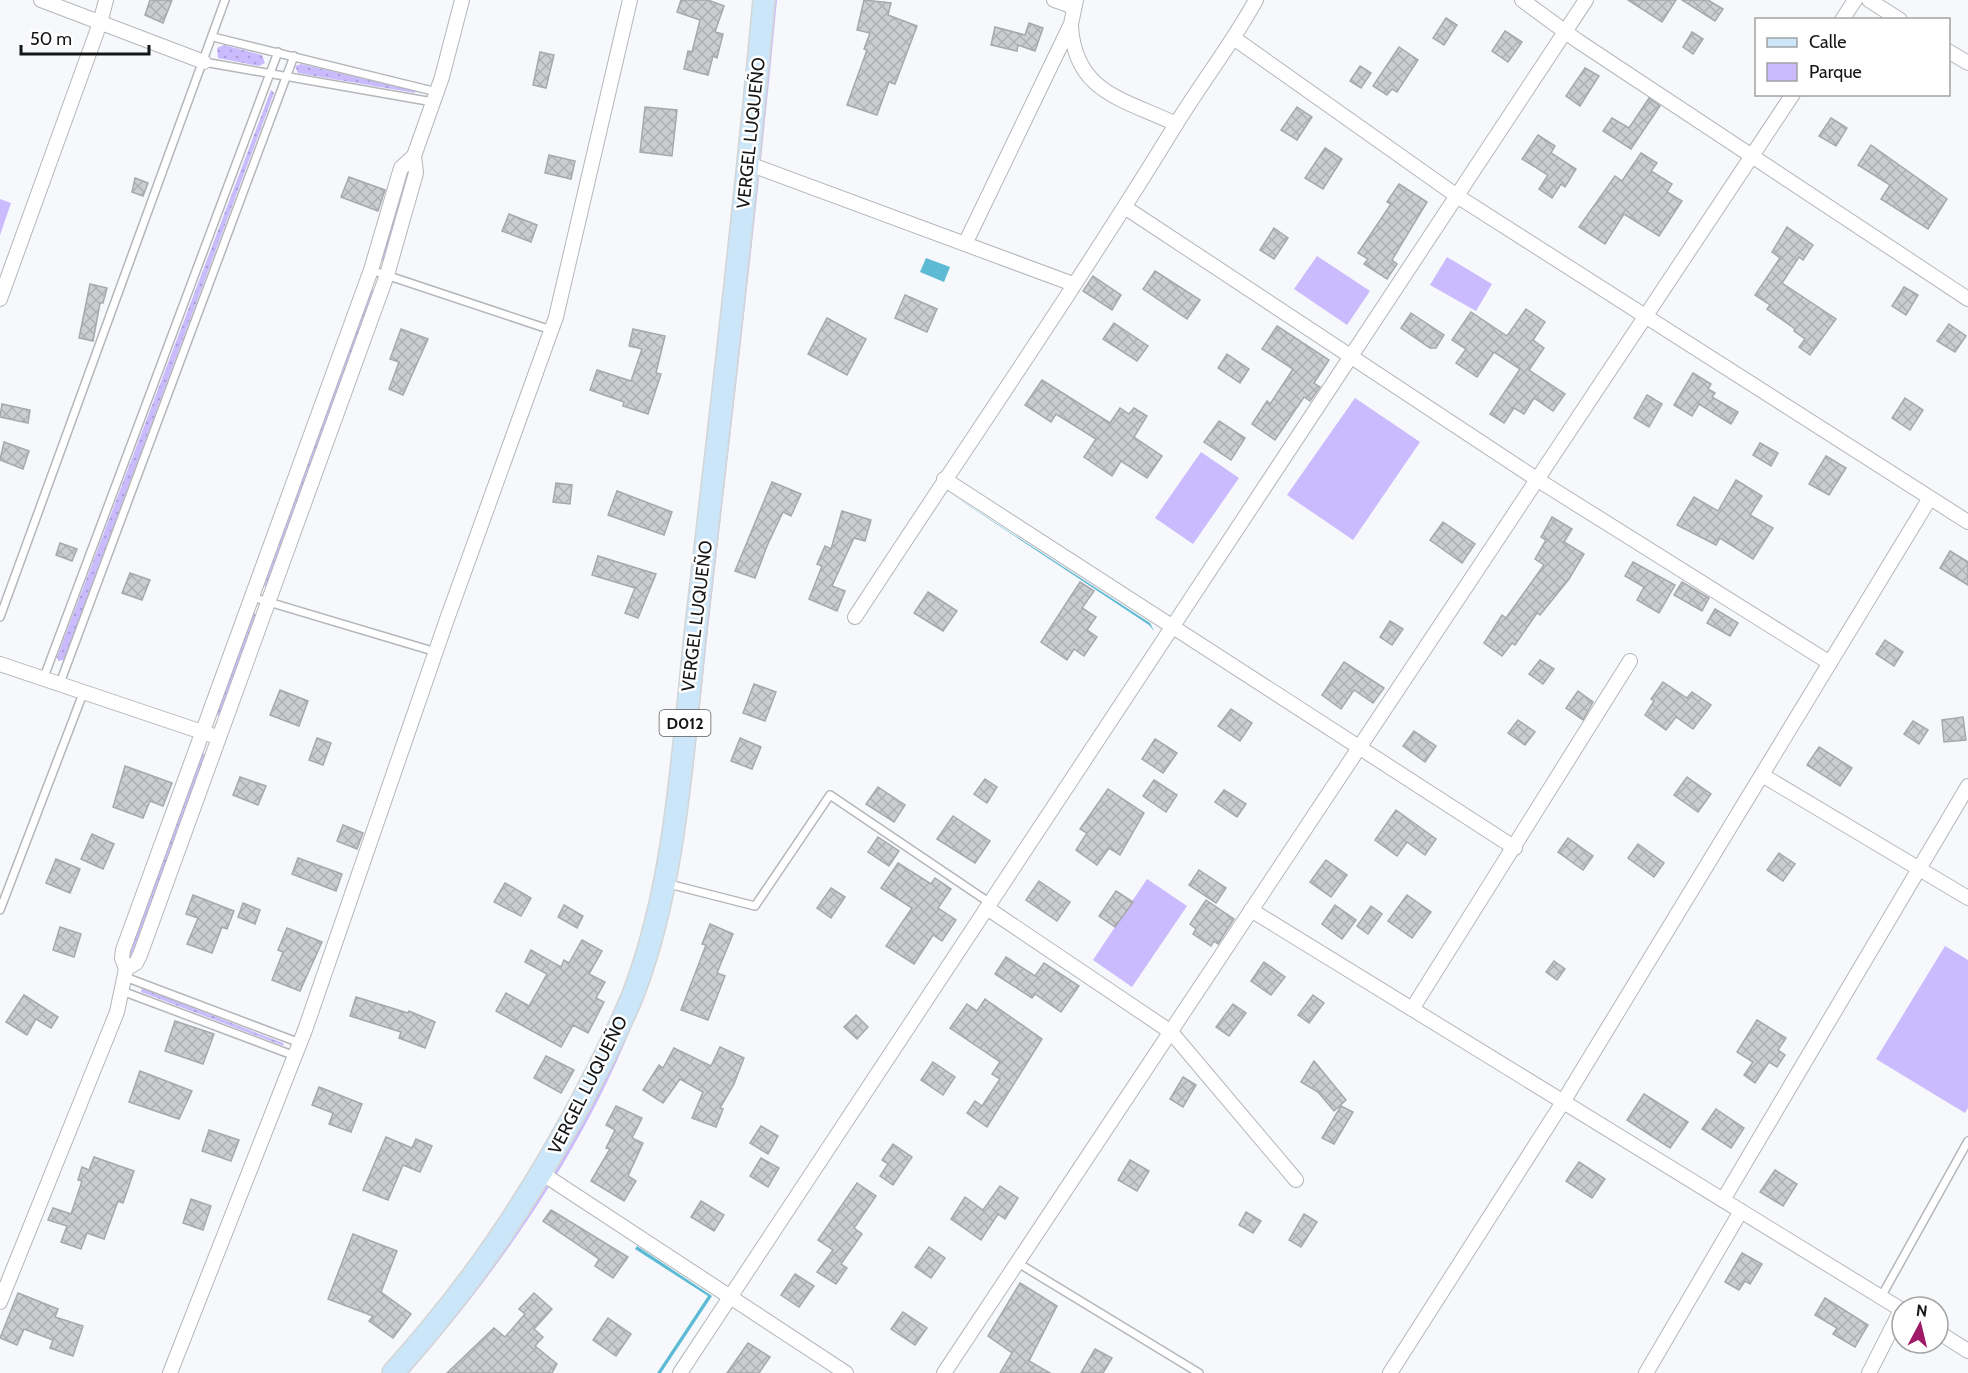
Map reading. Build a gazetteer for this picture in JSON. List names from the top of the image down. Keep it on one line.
{"streets":{"main road":["VERGEL LUQUEÑO","D012"]},"legend":["Calle","Parque"],"scale_bar":"50 m","north":"top"}
